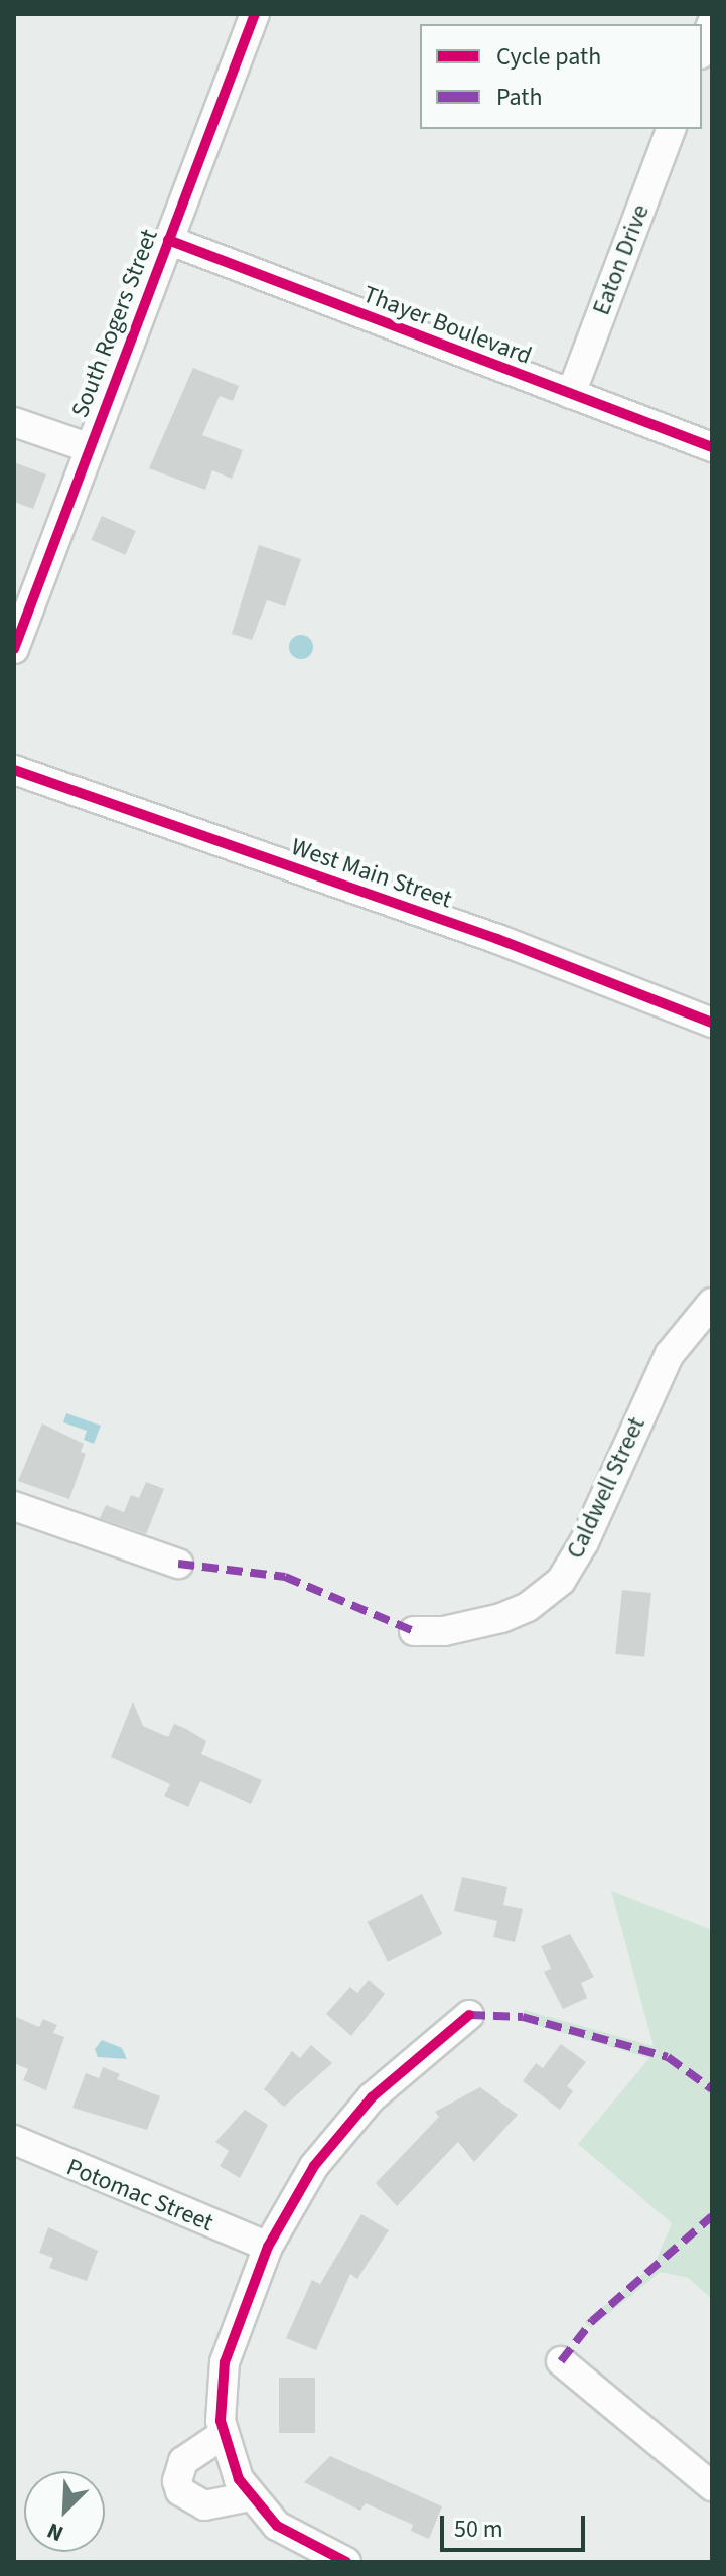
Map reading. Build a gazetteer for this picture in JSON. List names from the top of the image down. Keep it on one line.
{"streets":{"street":["Eaton Drive","South Rogers Street","Thayer Boulevard","West Main Street","Caldwell Street","Potomac Street"]},"crossings":[["Eaton Drive","Thayer Boulevard"],["South Rogers Street","Thayer Boulevard"]],"legend":["Cycle path","Path"],"scale_bar":"50 m","north":"bottom left"}
